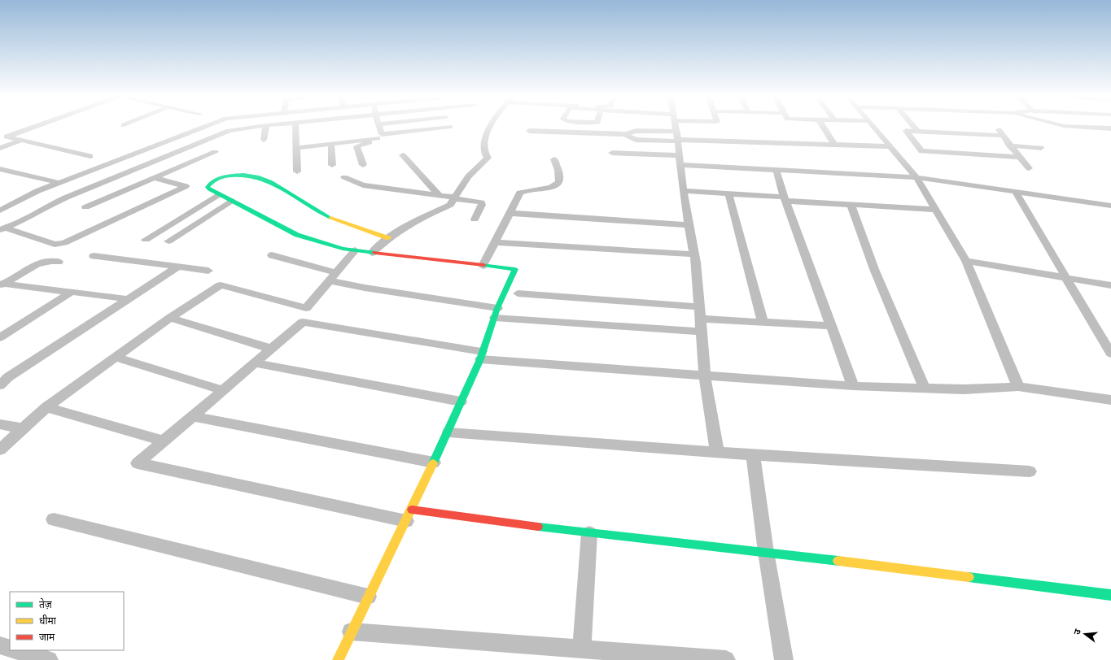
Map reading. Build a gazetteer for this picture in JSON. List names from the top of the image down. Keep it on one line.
{"legend":["तेज़","धीमा","जाम"],"north":"left"}
